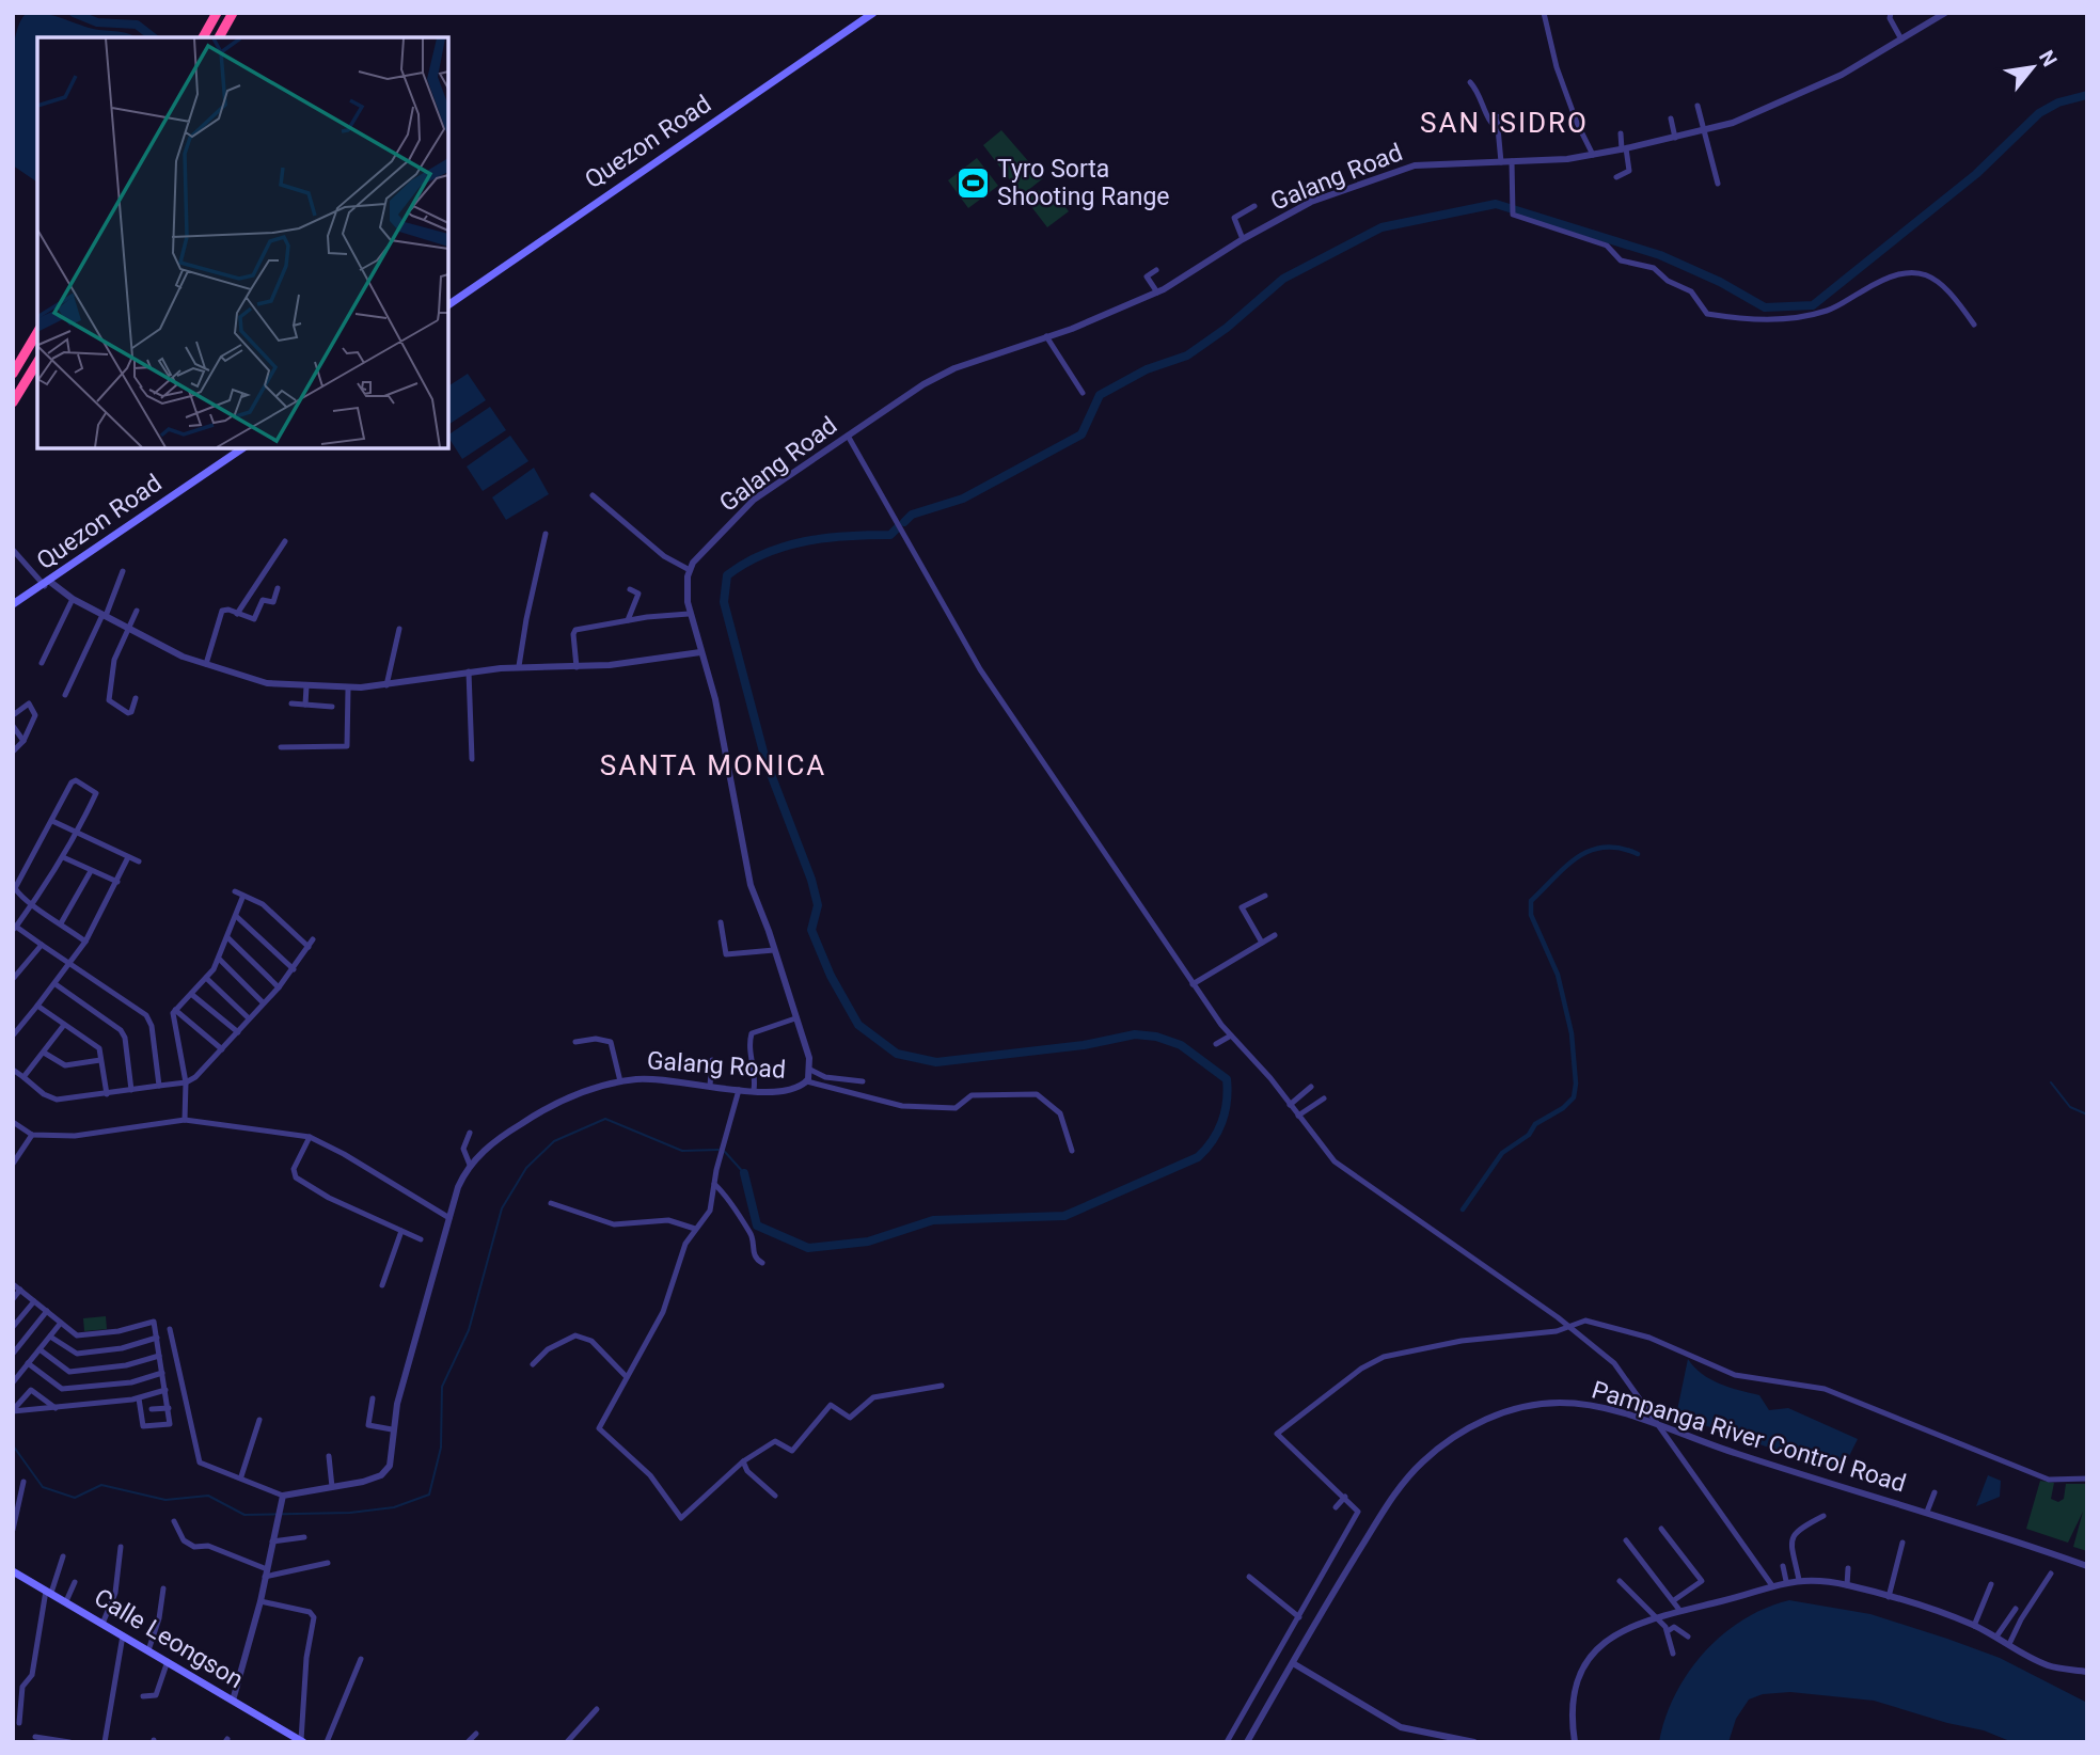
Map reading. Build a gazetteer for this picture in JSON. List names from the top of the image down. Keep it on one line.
{"streets":{"main road":["Quezon Road","Calle Leongson"],"street":["Galang Road","Pampanga River Control Road"]},"districts":["SAN ISIDRO","SANTA MONICA"],"places":{"sports":["Tyro Sorta Shooting Range"]},"north":"top right"}
